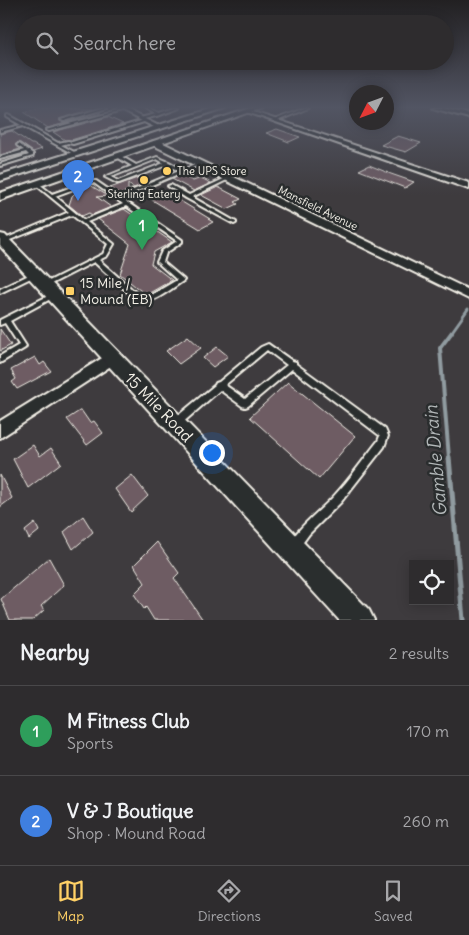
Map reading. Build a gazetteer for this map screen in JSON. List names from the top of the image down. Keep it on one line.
{"streets":{"main road":["15 Mile Road"],"street":["Mansfield Avenue"]},"water":["Gamble Drain"],"places":{"other":["The UPS Store","Sterling Eatery"],"transit":["15 Mile / Mound (EB)"]},"north":"bottom left","page":{"search":"Search here","pins":["2","1"],"heading":["Nearby","2 results"],"list":[{"mark":"1","name":"M Fitness Club","note":"Sports","value":"170 m"},{"mark":"2","name":"V & J Boutique","note":"Shop · Mound Road","value":"260 m"}],"nav":["Map","Directions","Saved"]}}
